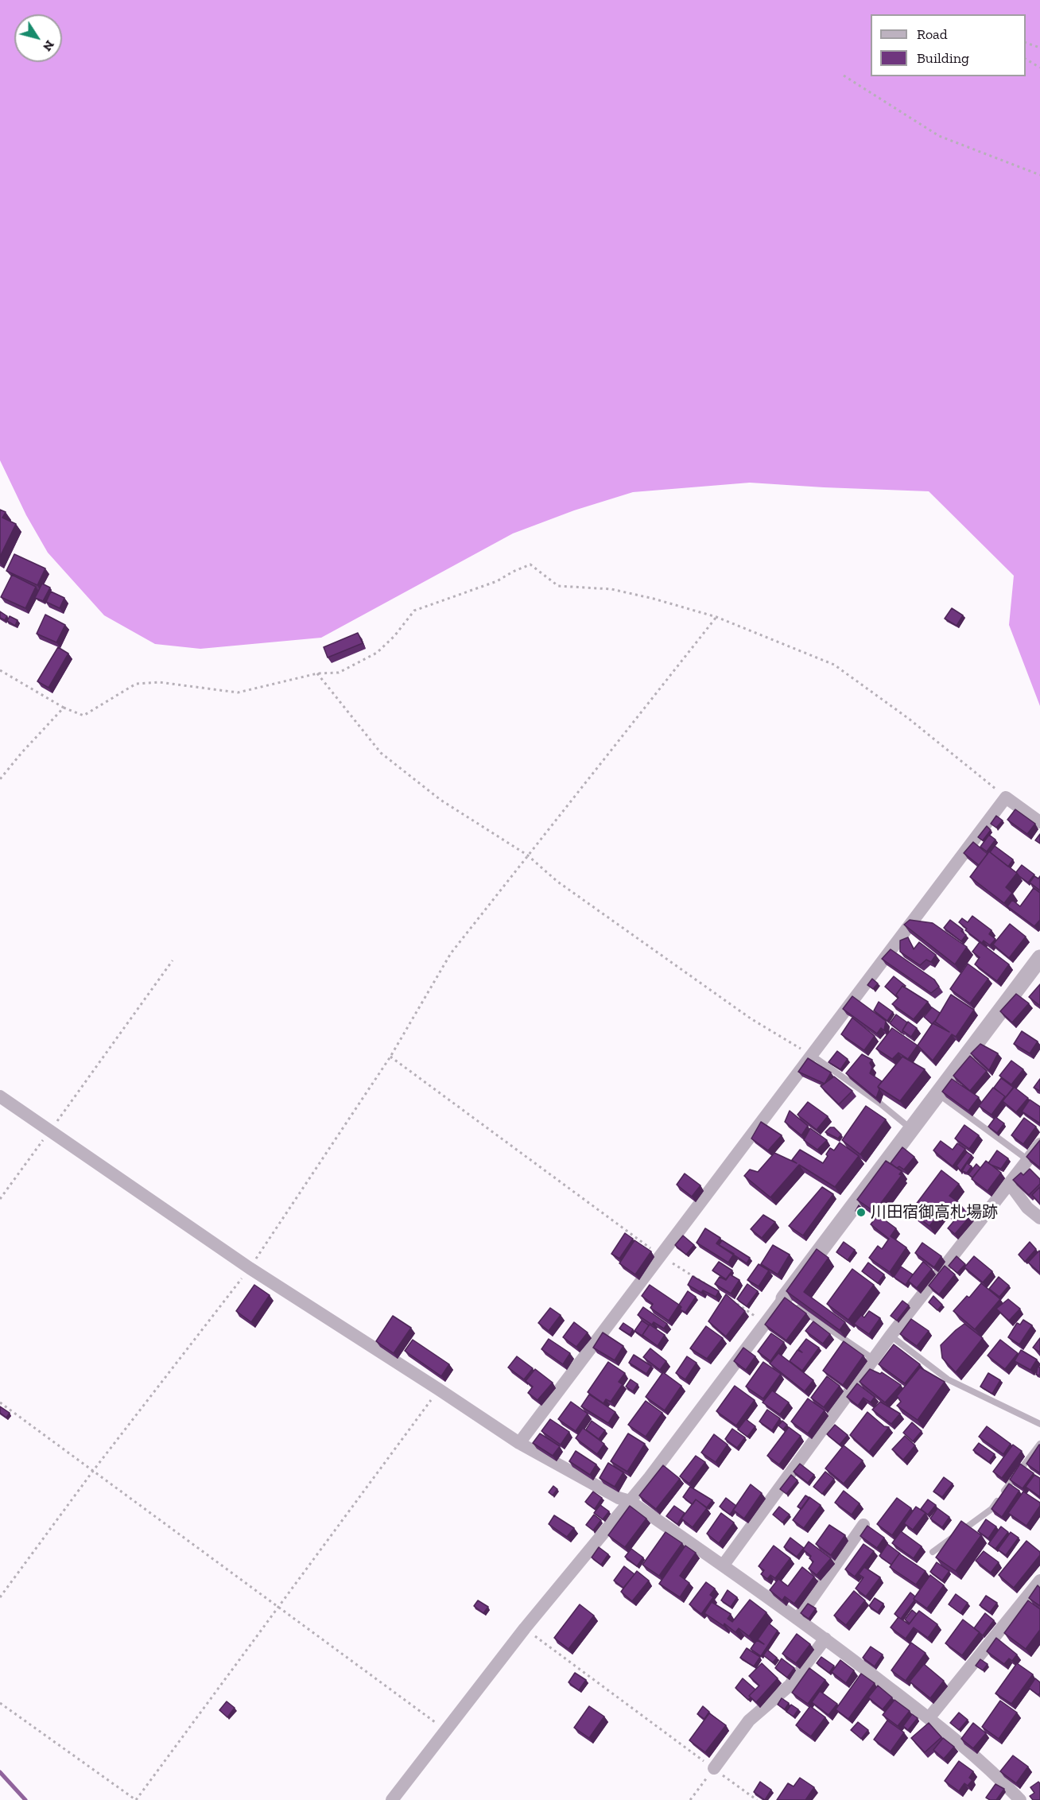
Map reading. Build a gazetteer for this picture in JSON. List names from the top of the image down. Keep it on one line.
{"places":["川田宿御高札場跡"],"legend":["Road","Building"],"north":"bottom right"}
